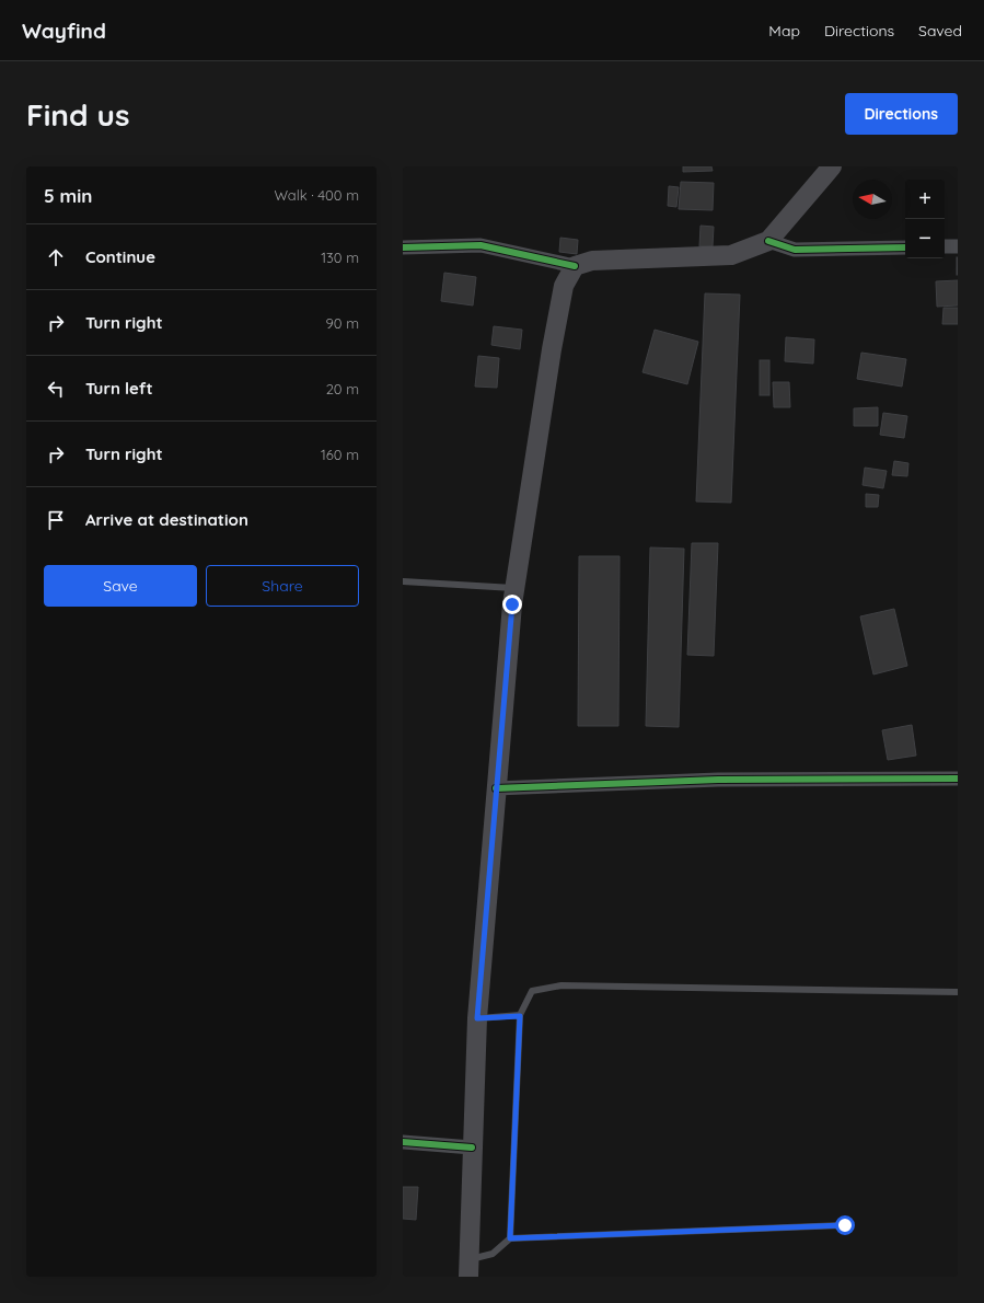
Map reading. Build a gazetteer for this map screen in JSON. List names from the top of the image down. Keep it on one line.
{"north":"left","page":{"header":"Wayfind","nav":["Map","Directions","Saved"],"buttons":["Directions",["Save","Share"]],"title":"Find us","heading":["5 min","Walk · 400 m"],"map_buttons":["+","−"],"list":[["Continue","130 m"],["Turn right","90 m"],["Turn left","20 m"],["Turn right","160 m"],"Arrive at destination"]}}
